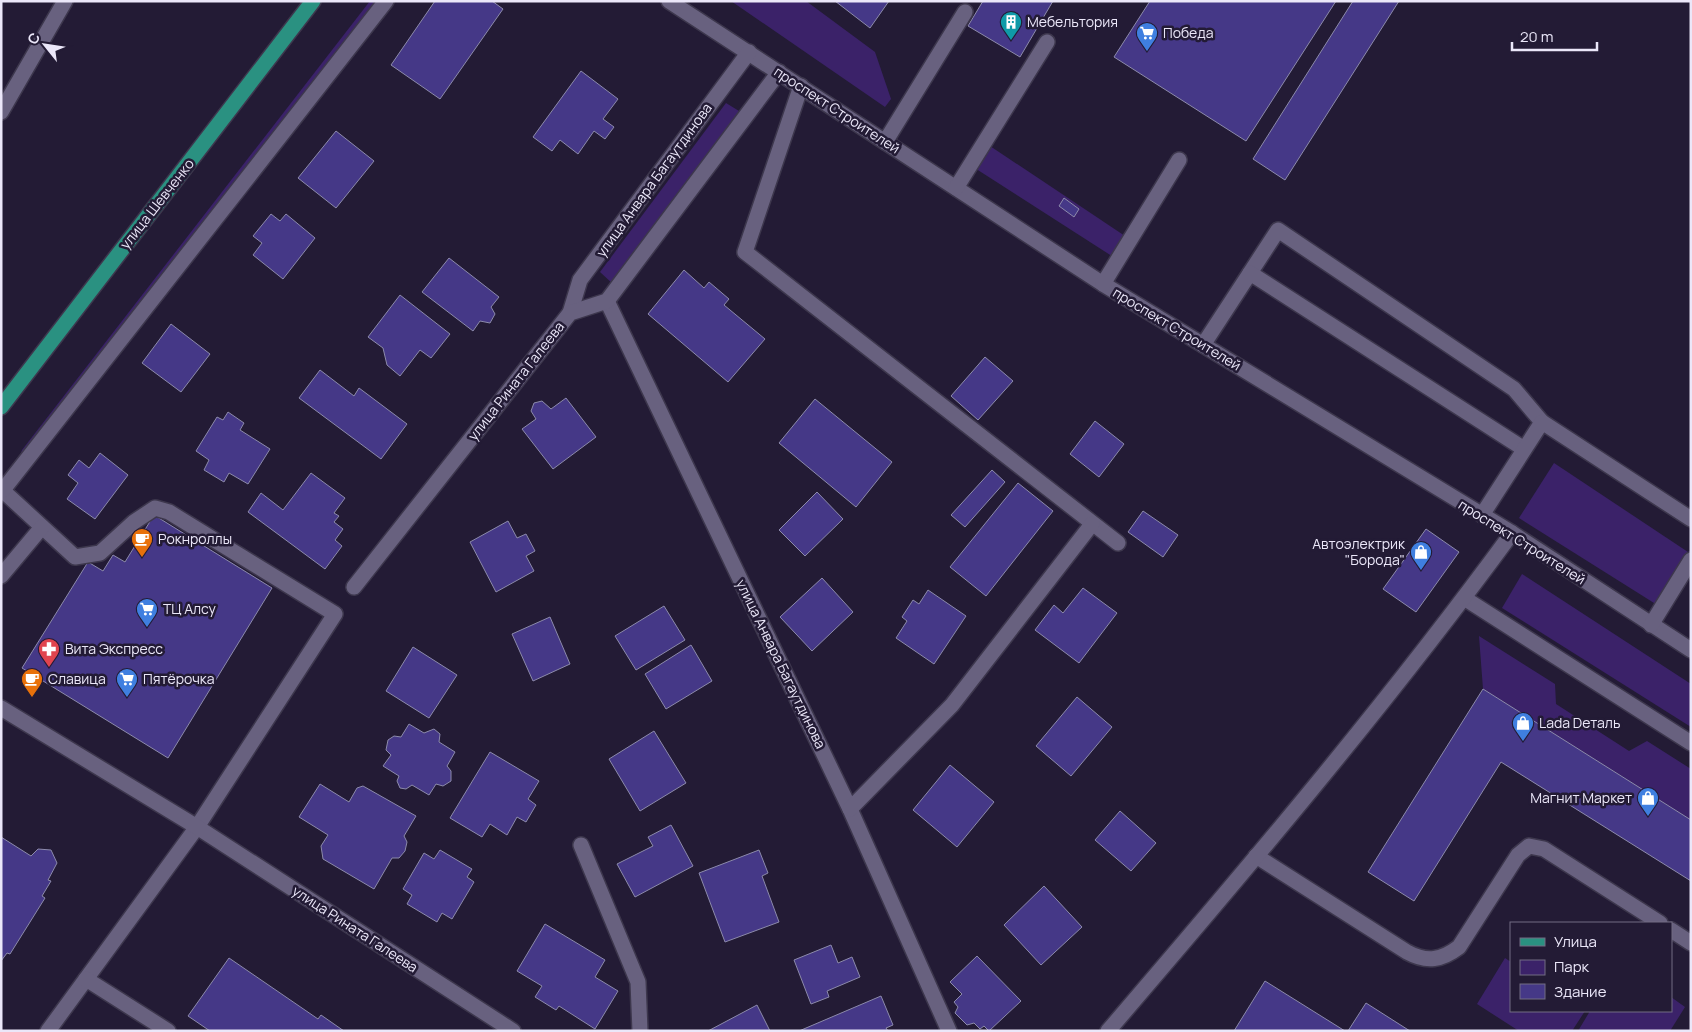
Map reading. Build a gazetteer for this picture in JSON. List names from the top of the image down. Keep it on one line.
{"streets":{"main road":["улица Шевченко"],"street":["проспект Строителей","улица Анвара Багаутдинова","улица Рината Галеева"]},"crossings":[["проспект Строителей","улица Анвара Багаутдинова"],["улица Анвара Багаутдинова","улица Рината Галеева"]],"places":{"building":["Мебельтория"],"supermarket":["Победа","ТЦ Алсу","Пятёрочка"],"cafe":["Рокнроллы","Славица"],"shop":["Автоэлектрик \"Борода\"","Lada Dеталь","Магнит Маркет"],"pharmacy":["Вита Экспресс"]},"legend":["Улица","Парк","Здание"],"scale_bar":"20 m","north":"top left"}
